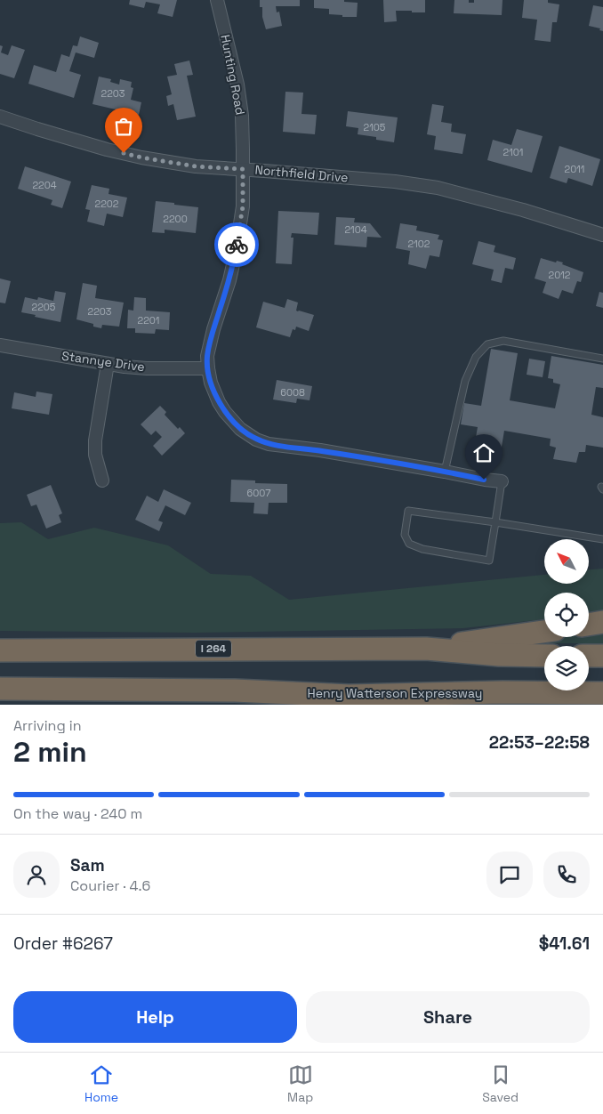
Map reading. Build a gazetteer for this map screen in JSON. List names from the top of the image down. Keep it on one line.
{"streets":{"highway":["I 264","Henry Watterson Expressway"],"street":["Hunting Road","Northfield Drive","Stannye Drive"]},"crossings":[["Hunting Road","Northfield Drive"],["Hunting Road","Stannye Drive"]],"house_numbers":["2203","2105","2101","2011","2204","2202","2200","2104","2102","2012","2205","2203","2201","6008","6007"],"north":"top left","page":{"heading":["2 min","Arriving in","22:53–22:58"],"panel":["Sam","Courier · 4.6","Order #6267","$41.61"],"bar":"On the way · 240 m","buttons":["Help","Share"],"tabs":["Home","Map","Saved"]}}
